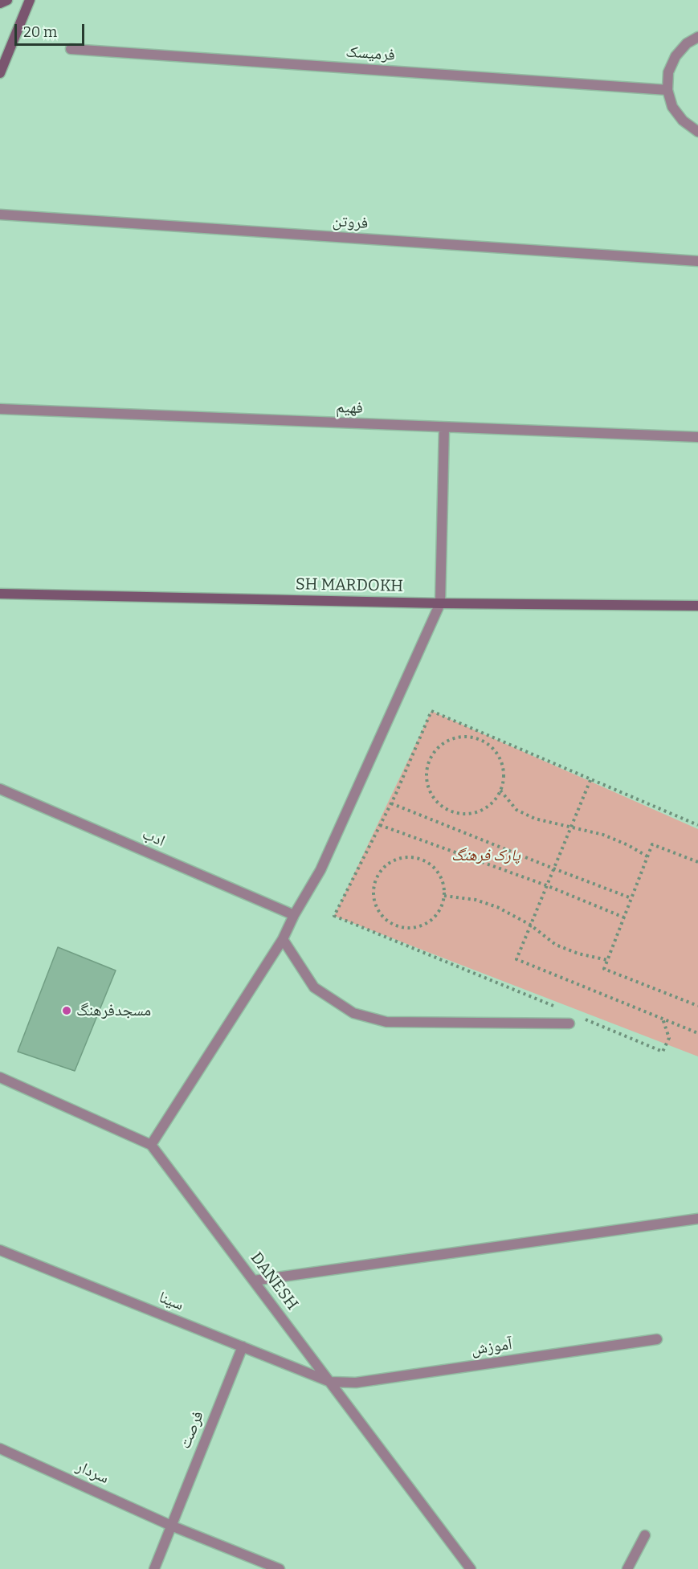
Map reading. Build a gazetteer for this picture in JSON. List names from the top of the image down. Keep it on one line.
{"streets":{"street":["فرمیسک","فروتن","فهیم","SH MARDOKH","ادب","DANESH","سینا","آموزش","فرصت","سردار"]},"crossings":[["DANESH","سینا"],["DANESH","آموزش"],["سینا","آموزش"],["سینا","فرصت"],["فرصت","سردار"]],"parks":["پارک فرهنگ"],"places":["مسجدفرهنگ"],"scale_bar":"20 m"}
